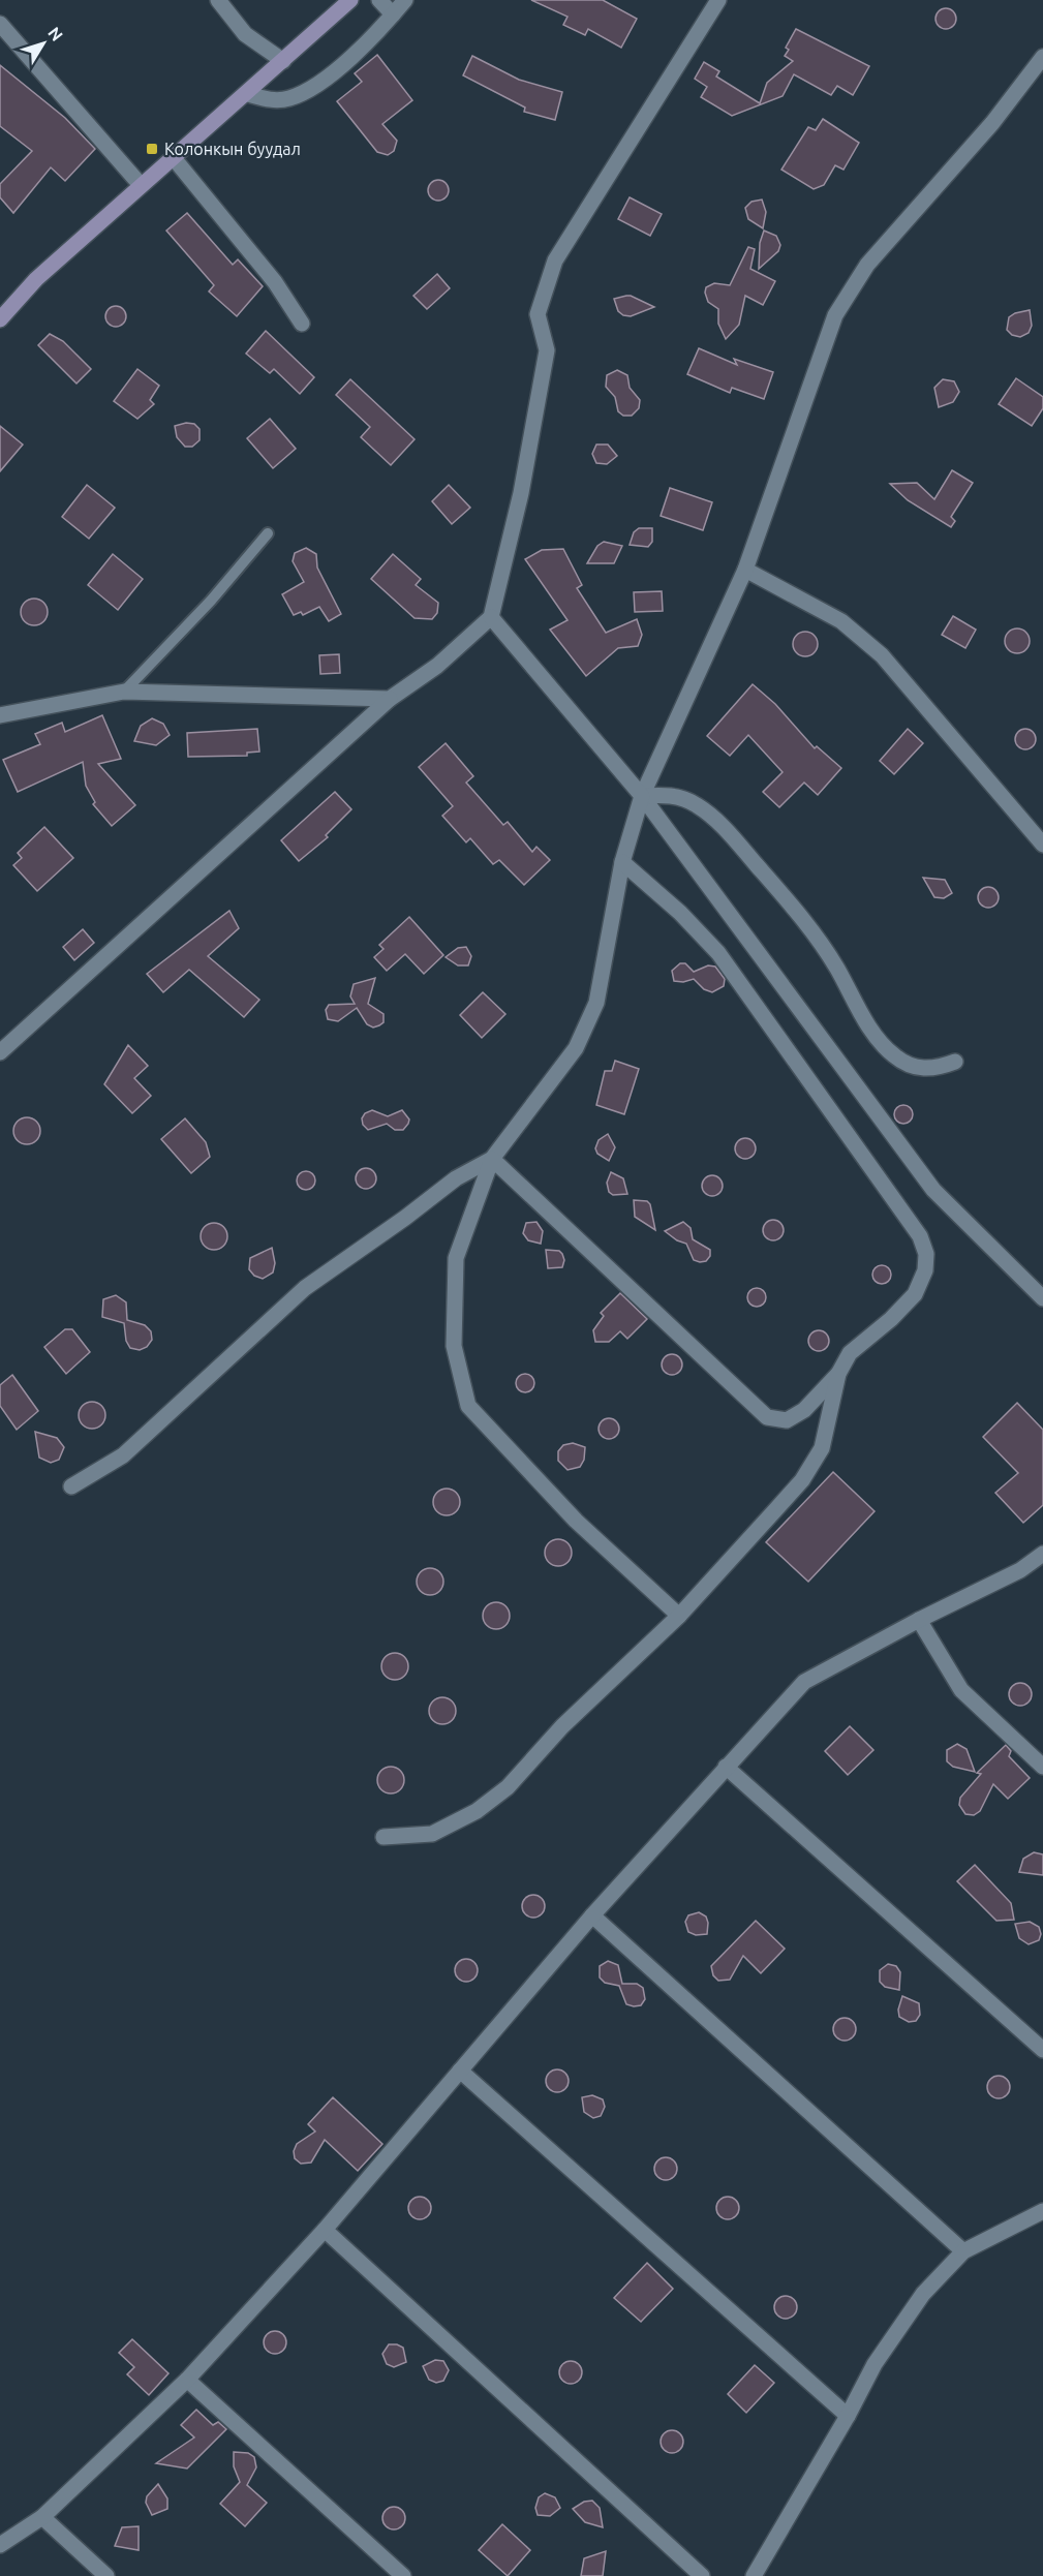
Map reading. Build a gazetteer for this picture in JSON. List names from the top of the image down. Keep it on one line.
{"places":{"transit":["Колонкын буудал"]},"north":"top right"}
